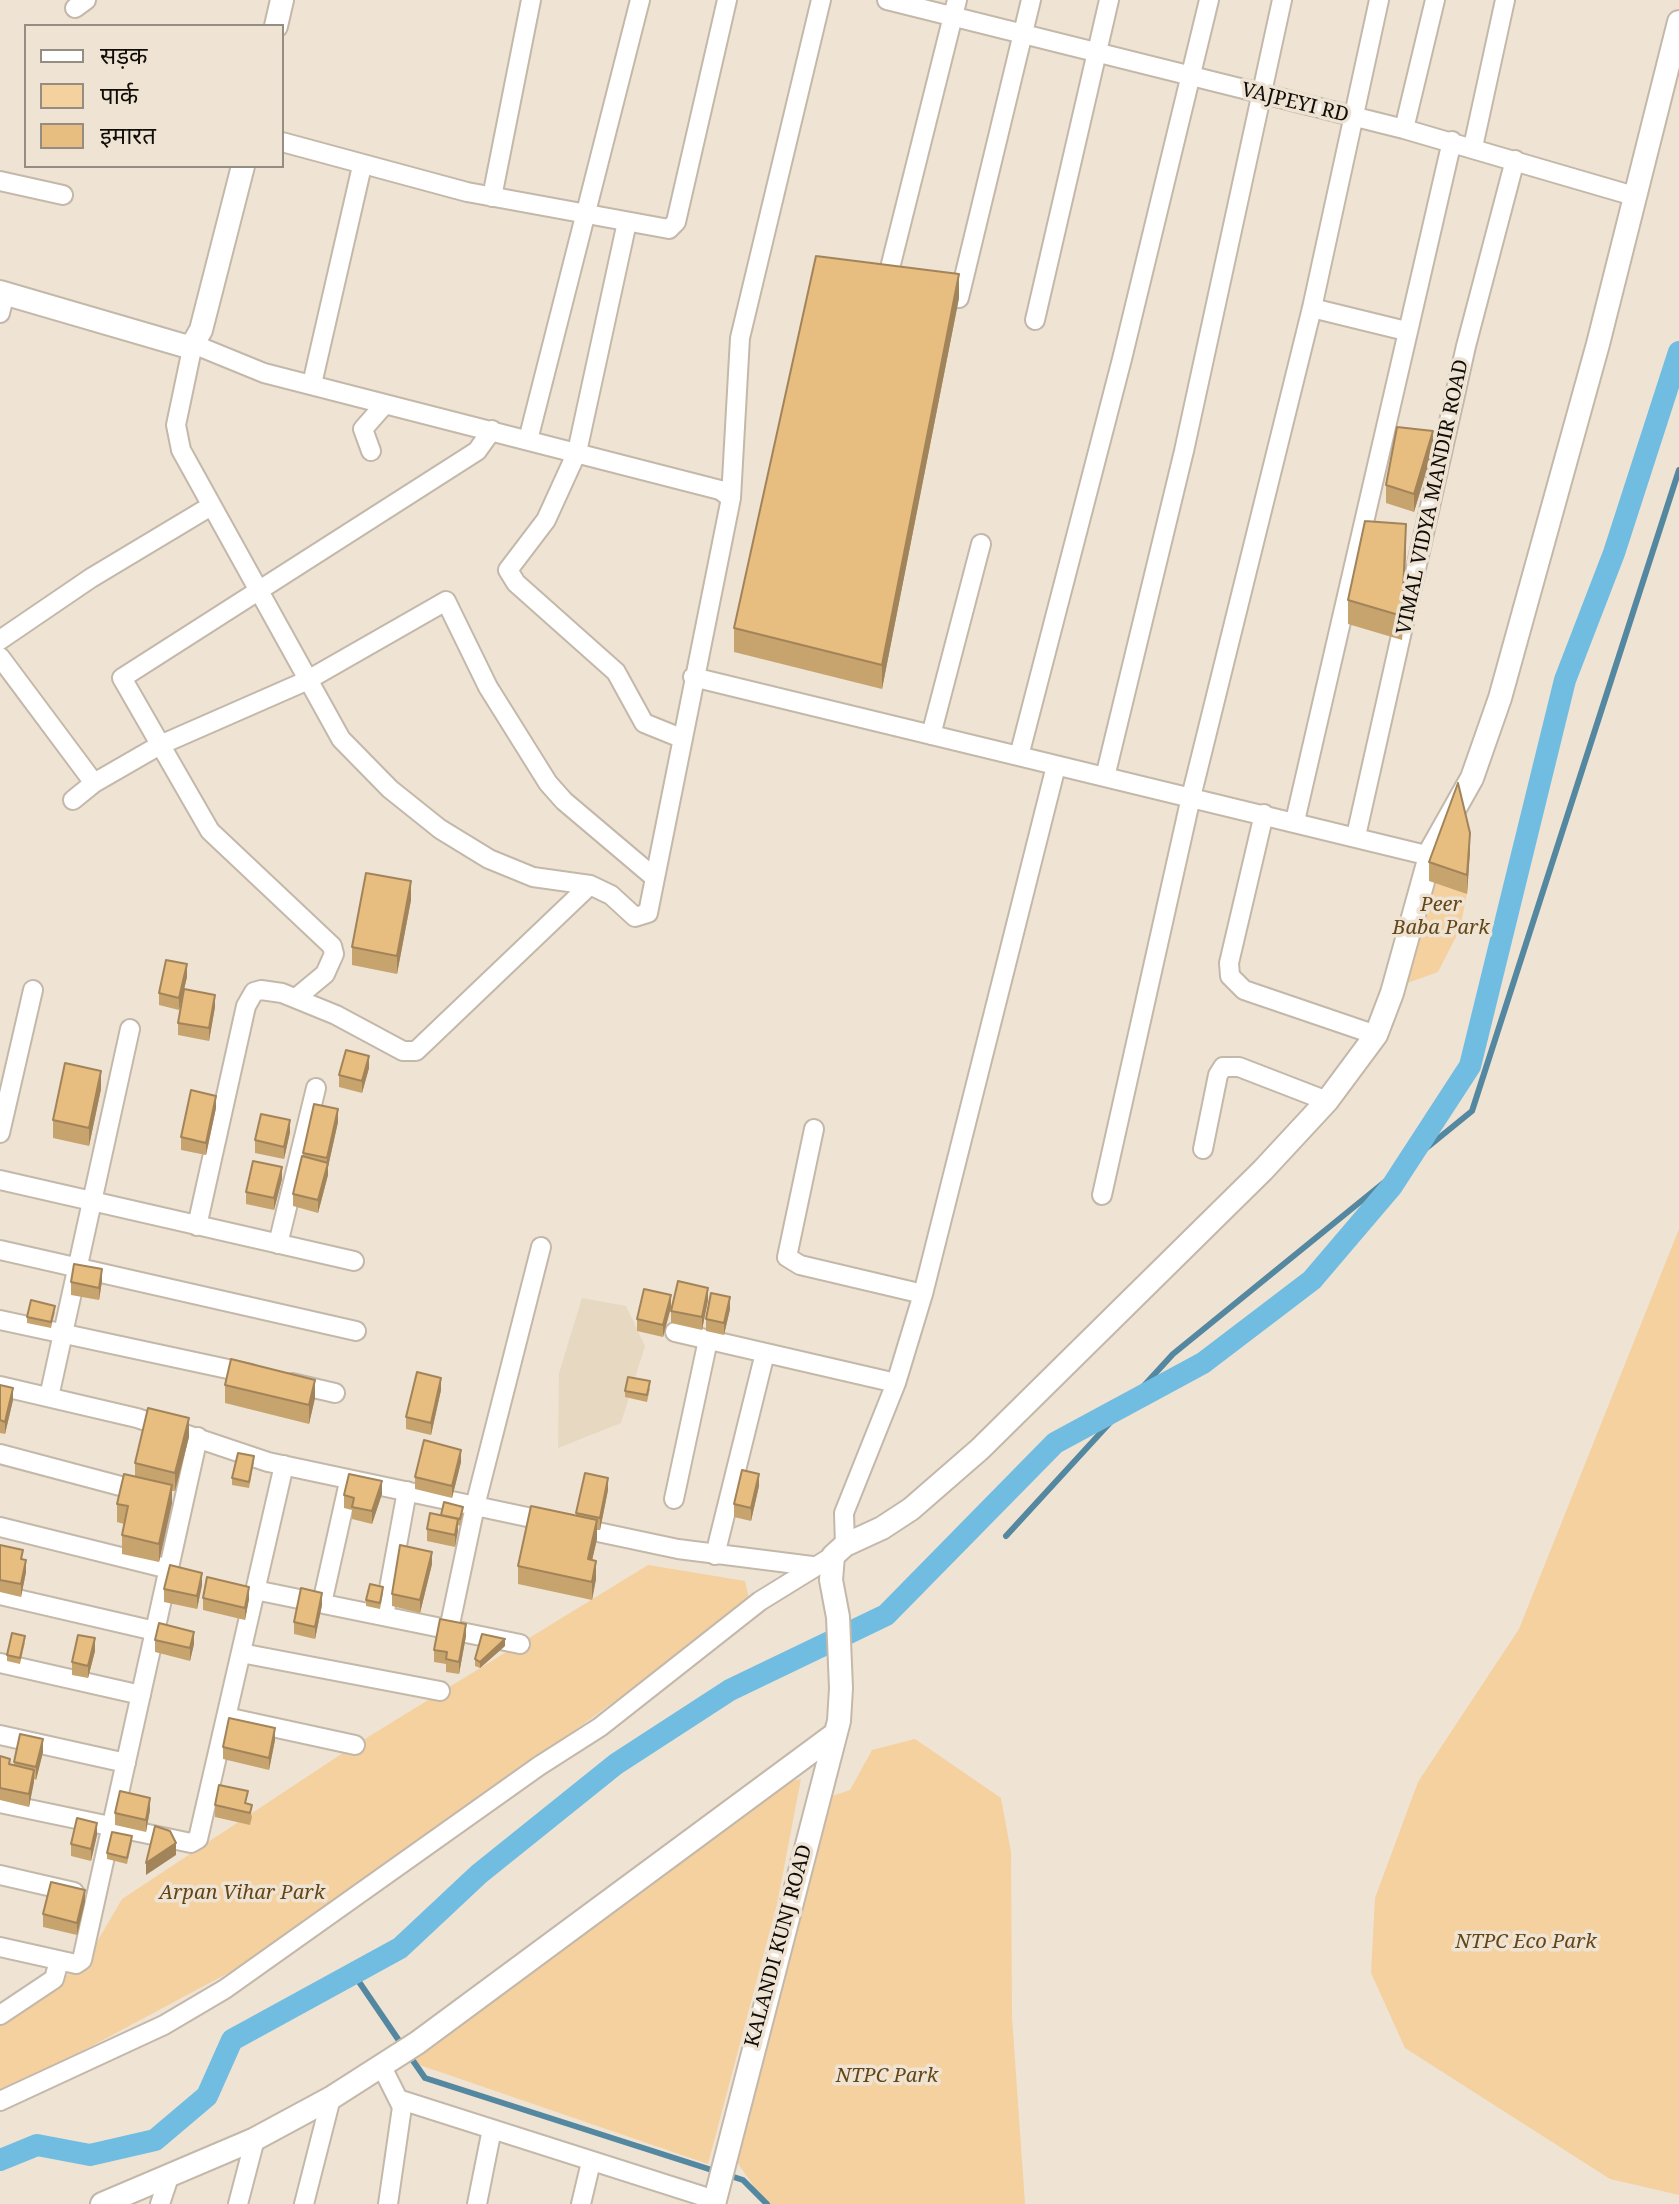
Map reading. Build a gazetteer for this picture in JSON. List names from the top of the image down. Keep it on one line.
{"streets":{"street":["VAJPEYI RD","VIMAL VIDYA MANDIR ROAD","KALANDI KUNJ ROAD"]},"crossings":[["VAJPEYI RD","VIMAL VIDYA MANDIR ROAD"]],"parks":["Peer Baba Park","Arpan Vihar Park","NTPC Eco Park","NTPC Park"],"legend":["सड़क","पार्क","इमारत"]}
